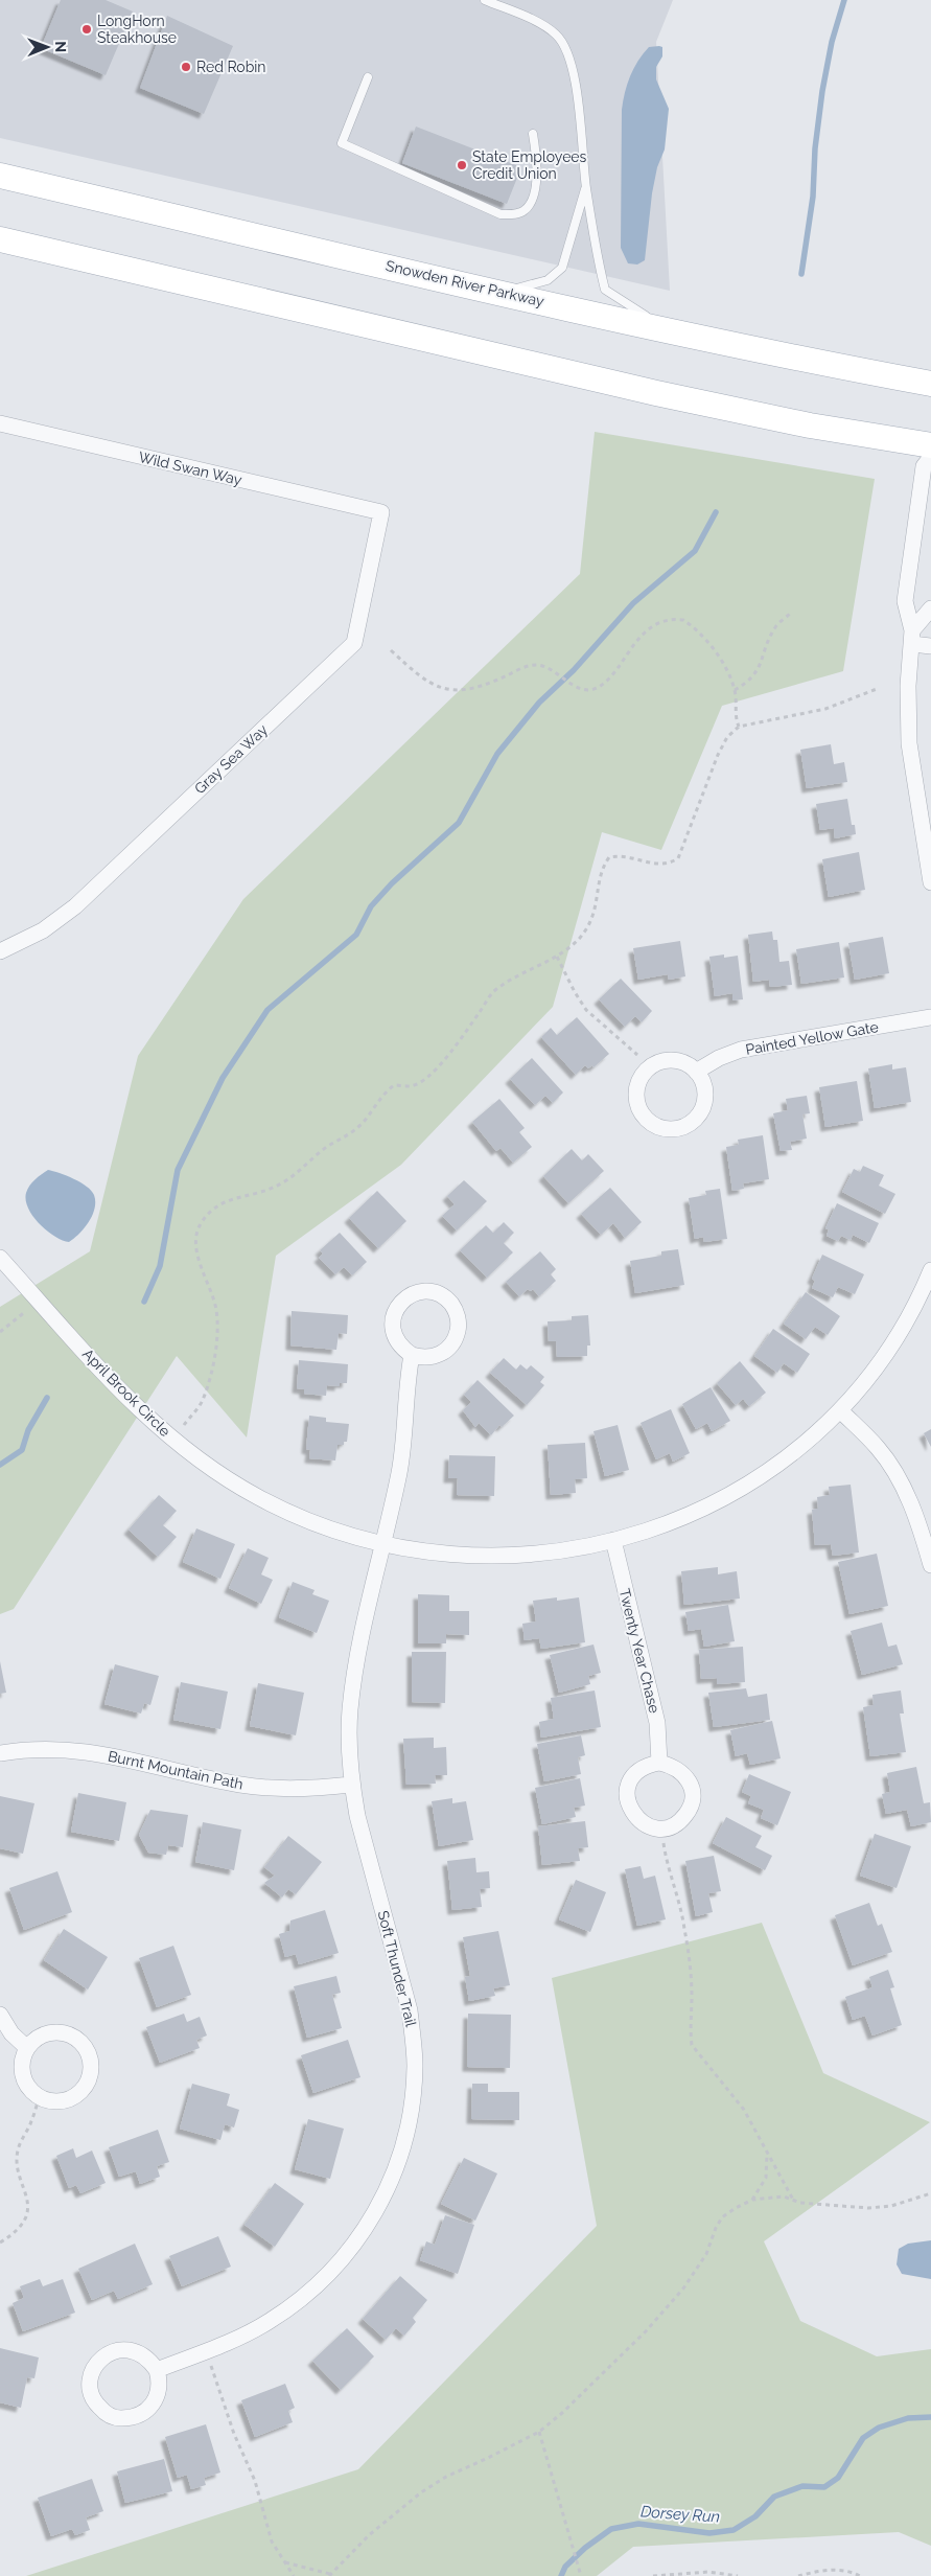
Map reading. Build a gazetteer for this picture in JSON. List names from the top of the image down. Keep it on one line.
{"streets":{"main road":["Snowden River Parkway"],"street":["Wild Swan Way","Gray Sea Way","Painted Yellow Gate","April Brook Circle","Twenty Year Chase","Burnt Mountain Path","Soft Thunder Trail"]},"crossings":[["Wild Swan Way","Gray Sea Way"],["April Brook Circle","Twenty Year Chase"],["April Brook Circle","Soft Thunder Trail"],["Burnt Mountain Path","Soft Thunder Trail"]],"water":["Dorsey Run"],"places":["LongHorn Steakhouse","Red Robin","State Employees Credit Union"],"north":"right"}
